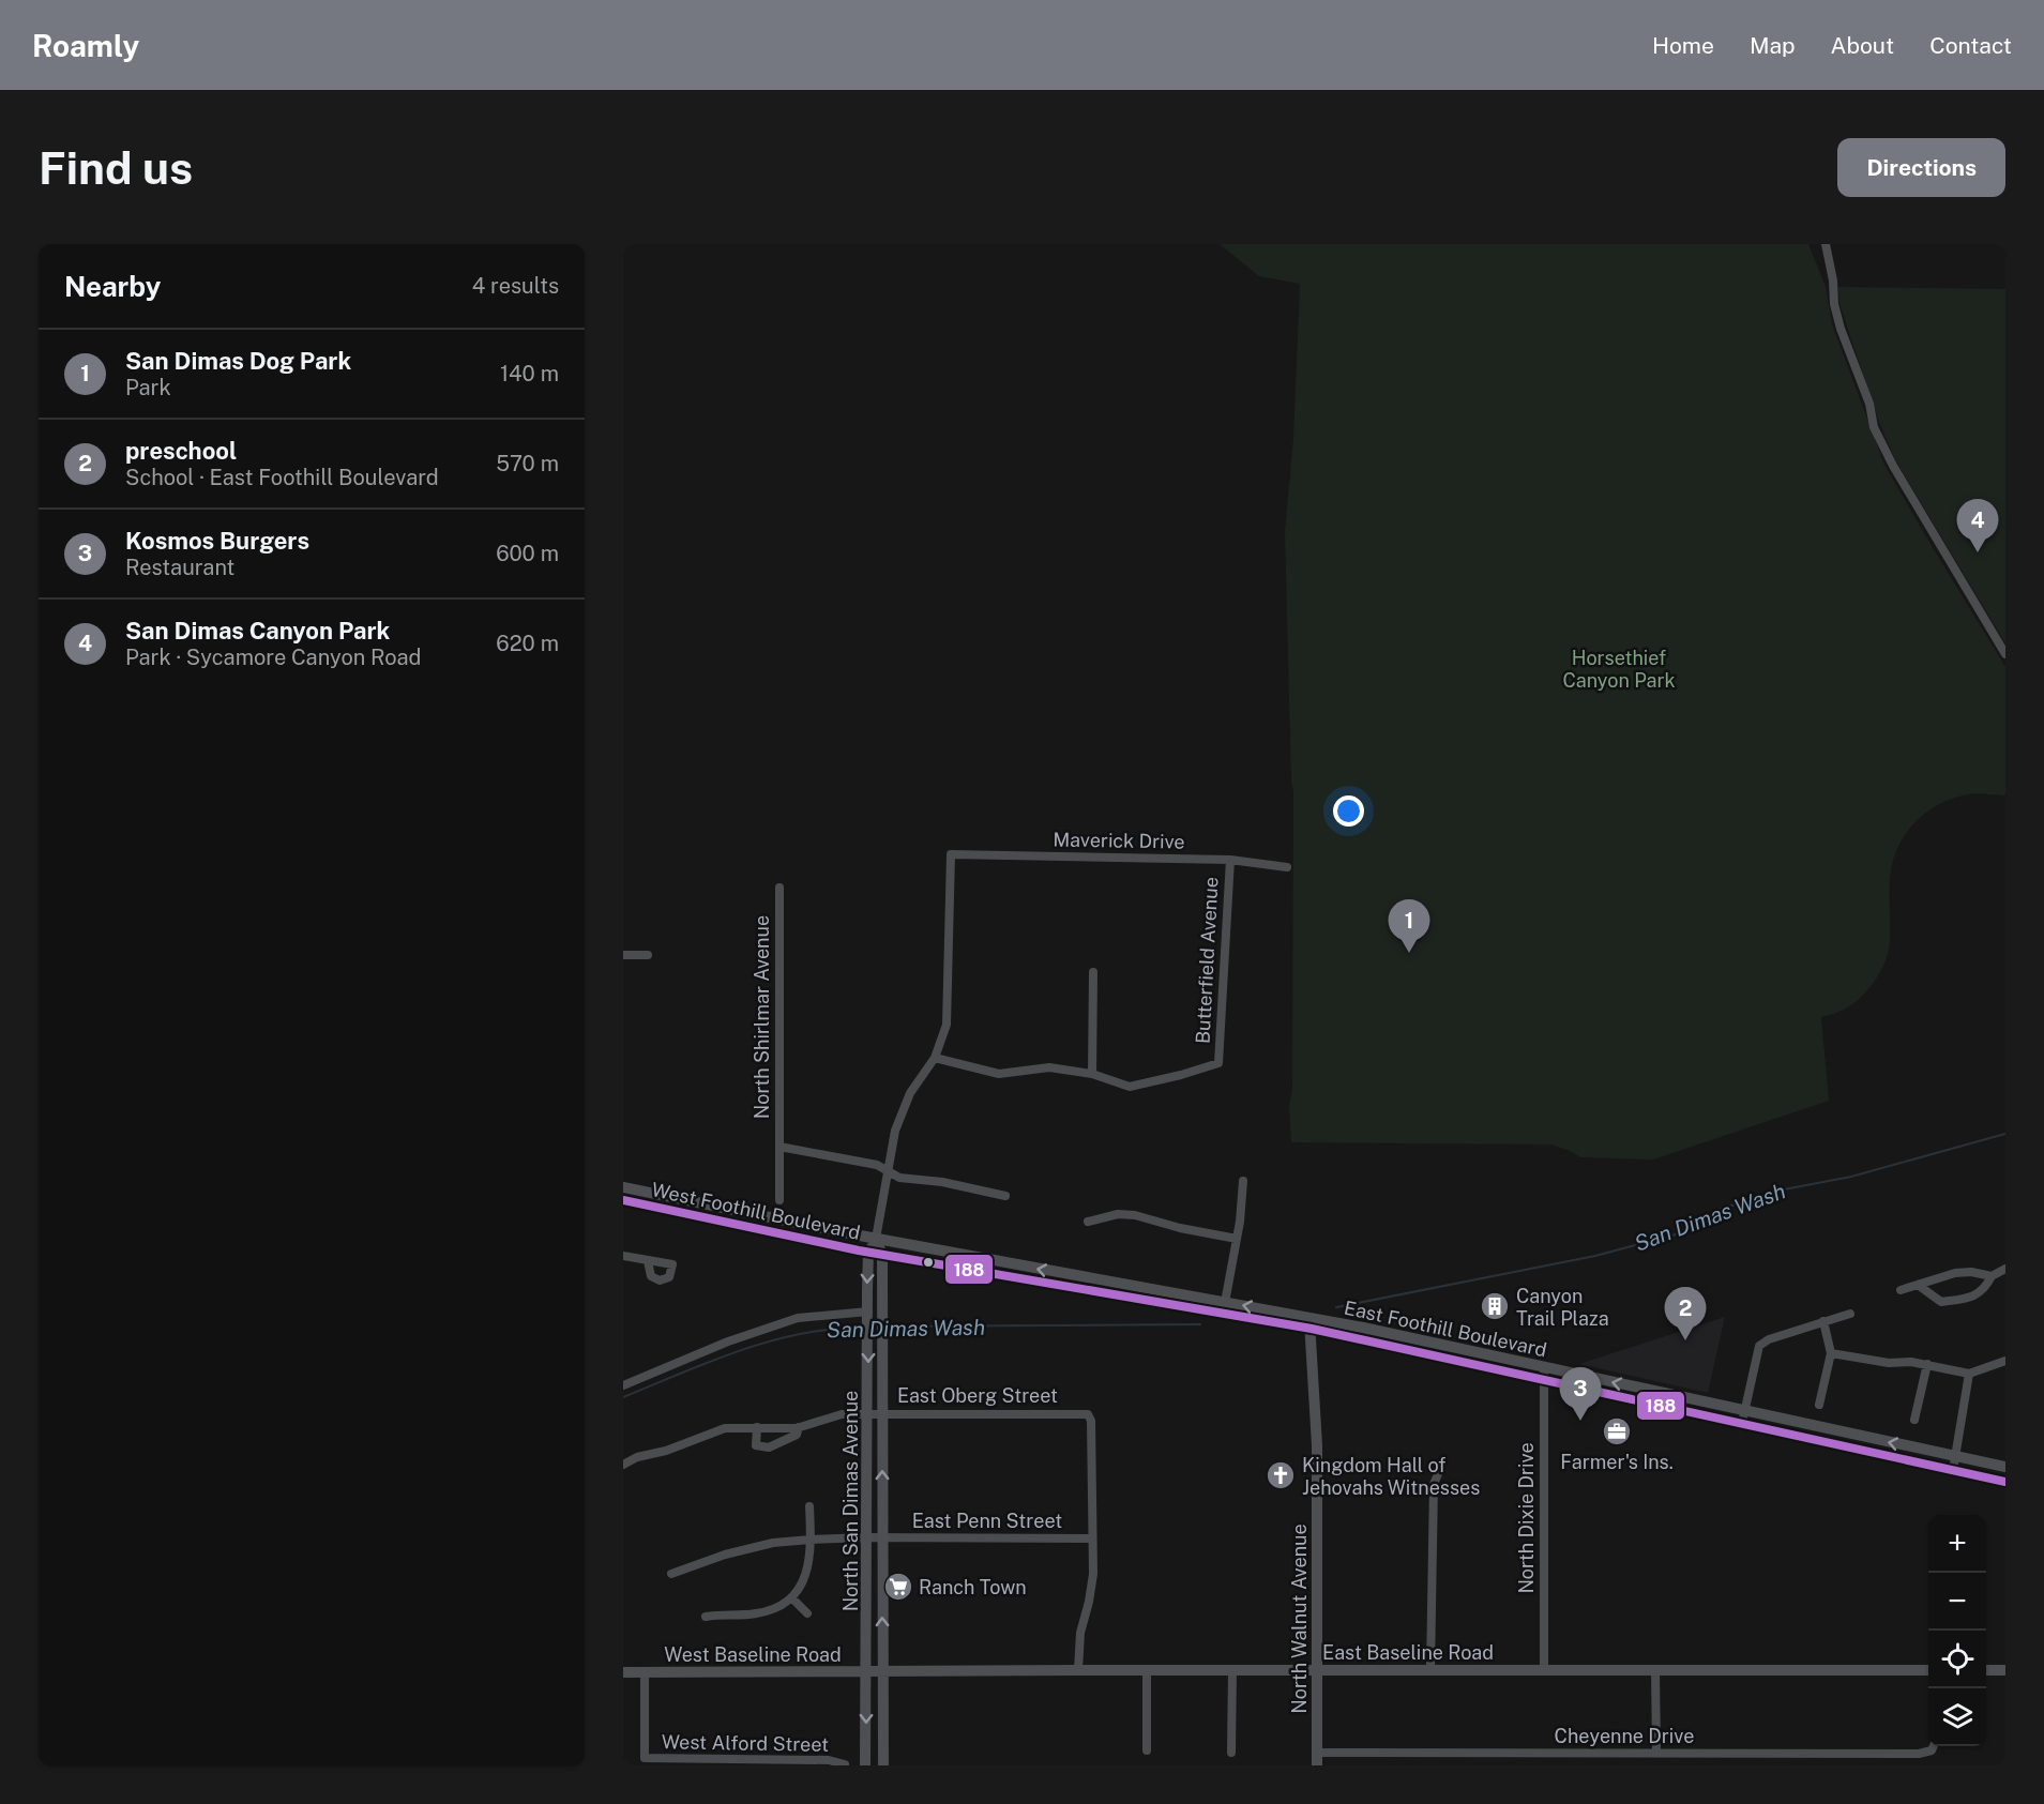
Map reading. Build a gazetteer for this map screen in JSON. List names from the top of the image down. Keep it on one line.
{"streets":{"main road":["West Foothill Boulevard","East Foothill Boulevard","North San Dimas Avenue","North Walnut Avenue","East Baseline Road","West Baseline Road"],"street":["Maverick Drive","Butterfield Avenue","North Shirlmar Avenue","East Oberg Street","North Dixie Drive","East Penn Street","Cheyenne Drive","West Alford Street"]},"crossings":[["Maverick Drive","Butterfield Avenue"],["Maverick Drive","North San Dimas Avenue"],["North Shirlmar Avenue","North San Dimas Avenue"],["West Foothill Boulevard","East Foothill Boulevard"],["West Foothill Boulevard","North San Dimas Avenue"],["East Foothill Boulevard","North San Dimas Avenue"],["East Foothill Boulevard","North Dixie Drive"],["East Foothill Boulevard","North Walnut Avenue"],["East Oberg Street","North San Dimas Avenue"],["East Oberg Street","East Penn Street"],["North San Dimas Avenue","East Penn Street"],["North San Dimas Avenue","East Baseline Road"],["North San Dimas Avenue","West Baseline Road"],["North Dixie Drive","East Baseline Road"],["North Walnut Avenue","East Baseline Road"],["North Walnut Avenue","Cheyenne Drive"],["East Baseline Road","West Baseline Road"],["West Baseline Road","West Alford Street"]],"water":["San Dimas Wash"],"parks":["Horsethief Canyon Park"],"places":{"building":["Canyon Trail Plaza"],"office":["Farmer's Ins."],"church":["Kingdom Hall of Jehovahs Witnesses"],"supermarket":["Ranch Town"]},"lines":["transit line 188"],"page":{"header":"Roamly","nav":["Home","Map","About","Contact"],"buttons":"Directions","title":"Find us","heading":["Nearby","4 results"],"list":[{"mark":"1","name":"San Dimas Dog Park","note":"Park","value":"140 m"},{"mark":"2","name":"preschool","note":"School · East Foothill Boulevard","value":"570 m"},{"mark":"3","name":"Kosmos Burgers","note":"Restaurant","value":"600 m"},{"mark":"4","name":"San Dimas Canyon Park","note":"Park · Sycamore Canyon Road","value":"620 m"}],"pins":["4","1","2","3"],"map_buttons":["+","−"]}}
